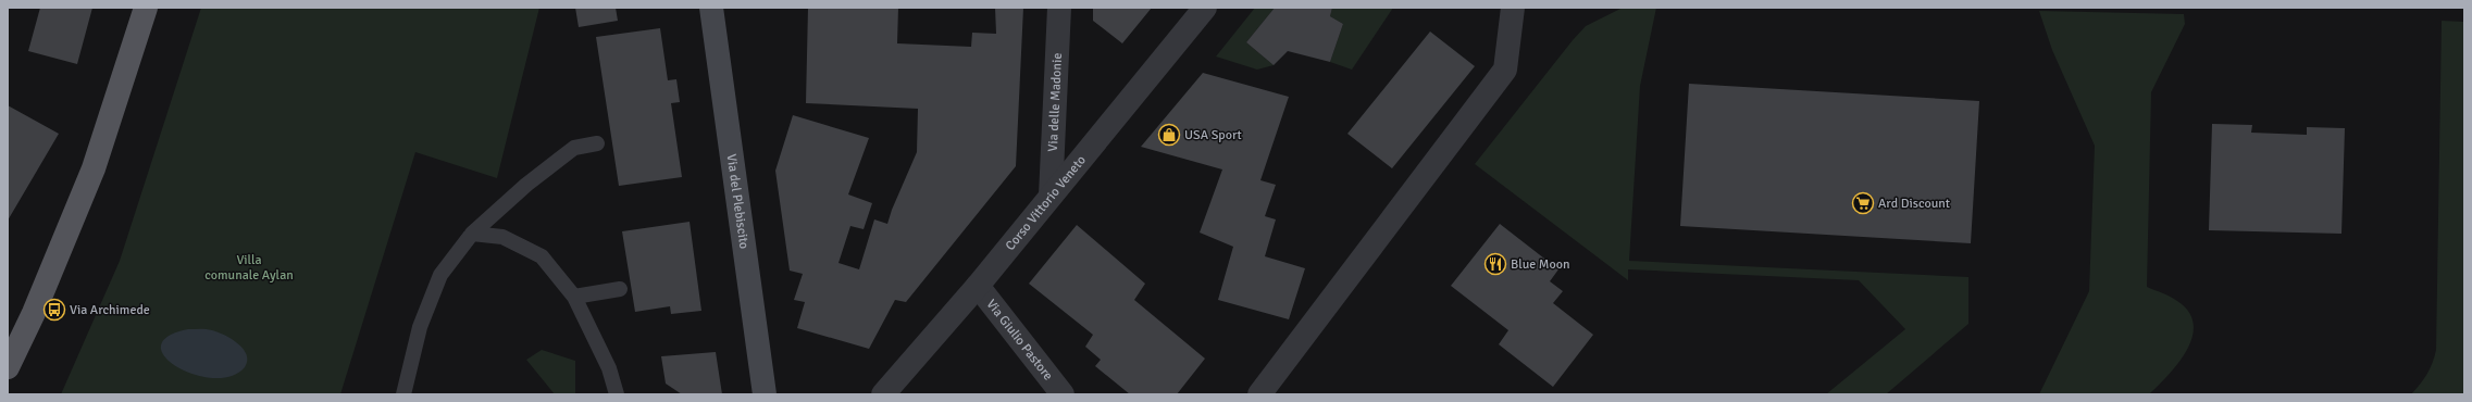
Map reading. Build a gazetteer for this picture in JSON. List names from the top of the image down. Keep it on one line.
{"streets":{"street":["Via delle Madonie","Via del Plebiscito","Corso Vittorio Veneto","Via Giulio Pastore"]},"crossings":[["Via delle Madonie","Corso Vittorio Veneto"],["Corso Vittorio Veneto","Via Giulio Pastore"]],"parks":["Villa comunale Aylan"],"places":{"shop":["USA Sport"],"supermarket":["Ard Discount"],"restaurant":["Blue Moon"],"bus stop":["Via Archimede"]}}
